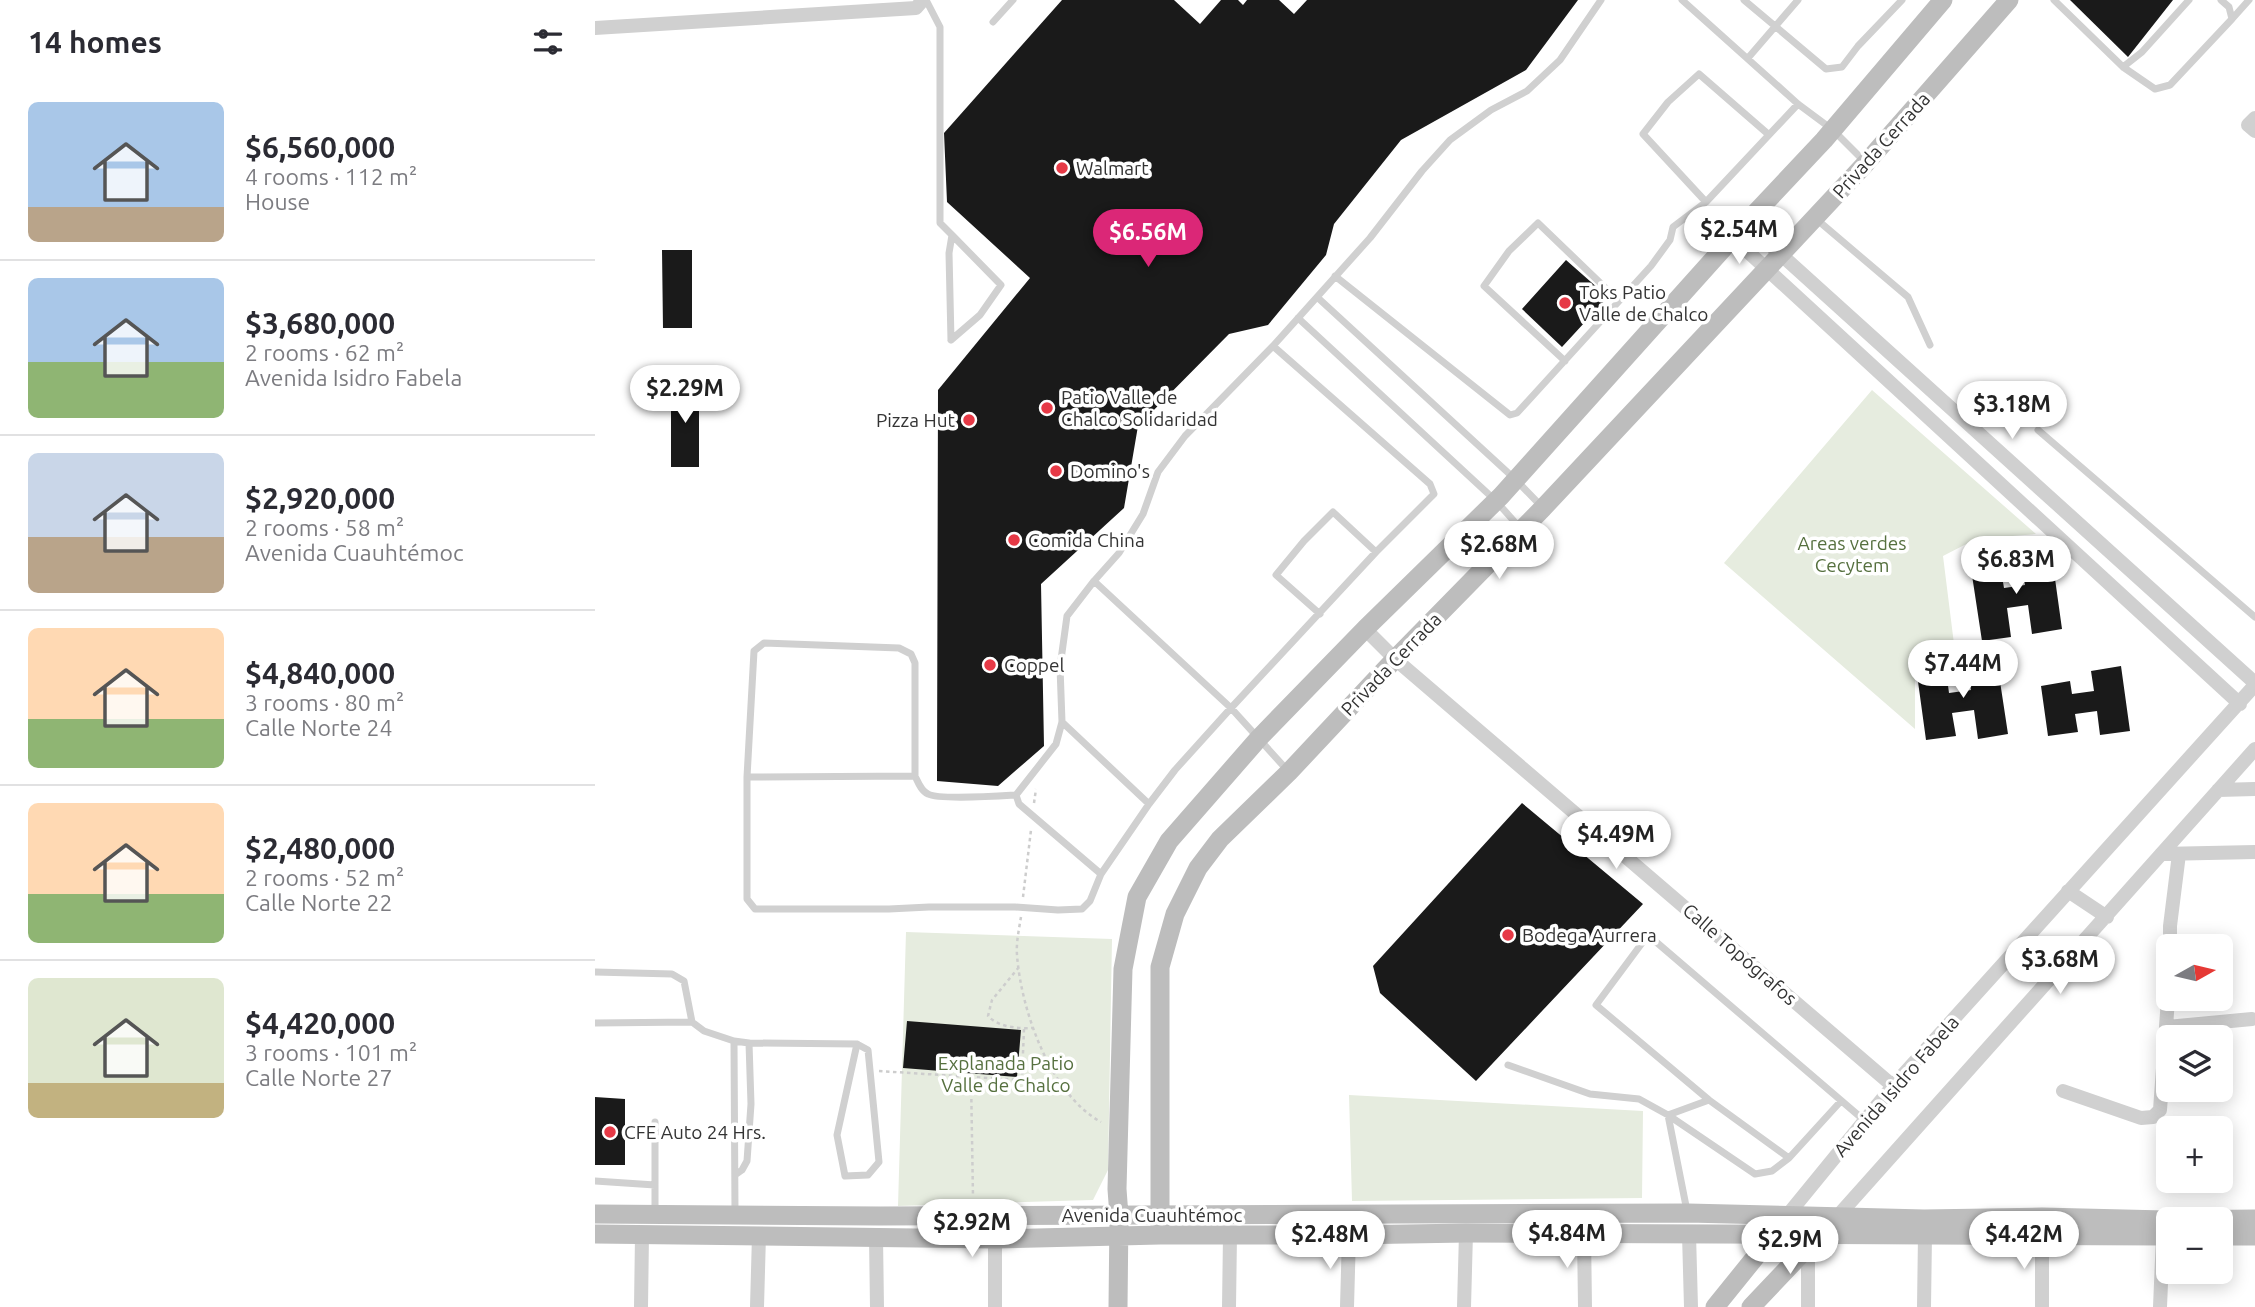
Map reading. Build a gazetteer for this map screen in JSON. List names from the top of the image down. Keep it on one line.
{"streets":{"street":["Privada Cerrada","Calle Topógrafos","Avenida Isidro Fabela","Avenida Cuauhtémoc"]},"crossings":[["Privada Cerrada","Calle Topógrafos"],["Privada Cerrada","Avenida Cuauhtémoc"],["Calle Topógrafos","Avenida Isidro Fabela"],["Avenida Isidro Fabela","Avenida Cuauhtémoc"]],"parks":["Areas verdes Cecytem","Explanada Patio Valle de Chalco"],"places":["Walmart","Toks Patio Valle de Chalco","Patio Valle de Chalco Solidaridad","Pizza Hut","Domino's","Comida China","Coppel","Bodega Aurrera","CFE Auto 24 Hrs."],"north":"right","page":{"heading":"14 homes","list":[{"name":"$6,560,000","note":"4 rooms · 112 m² · House"},{"name":"$3,680,000","note":"2 rooms · 62 m² · Avenida Isidro Fabela"},{"name":"$2,920,000","note":"2 rooms · 58 m² · Avenida Cuauhtémoc"},{"name":"$4,840,000","note":"3 rooms · 80 m² · Calle Norte 24"},{"name":"$2,480,000","note":"2 rooms · 52 m² · Calle Norte 22"},{"name":"$4,420,000","note":"3 rooms · 101 m² · Calle Norte 27"}],"price":["$2.54M","$6.56M","$2.29M","$3.18M","$2.68M","$6.83M","$7.44M","$4.49M","$3.68M","$2.92M","$4.84M","$2.48M","$4.42M","$2.9M"],"map_buttons":["+","−"]}}
